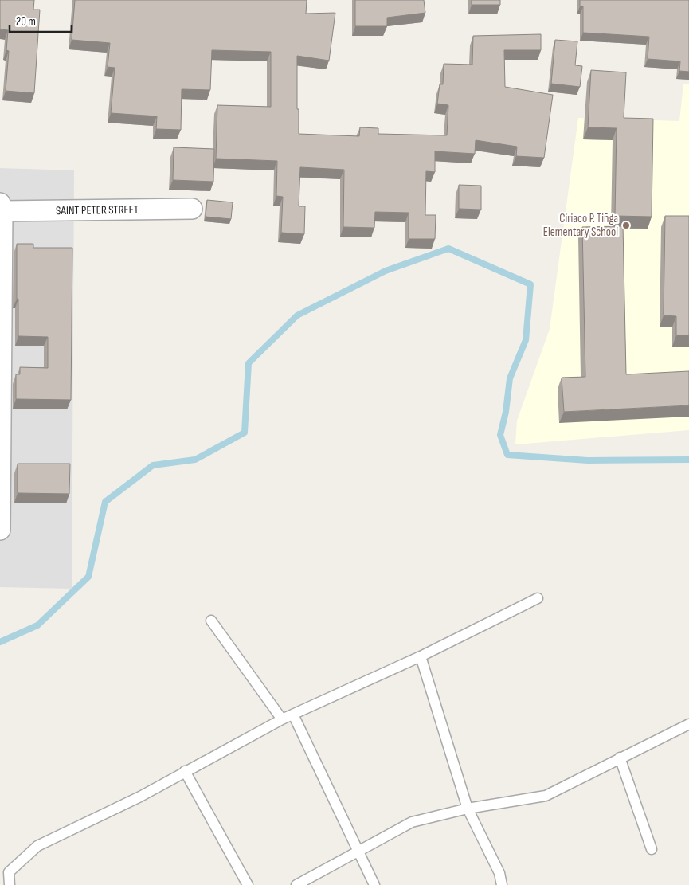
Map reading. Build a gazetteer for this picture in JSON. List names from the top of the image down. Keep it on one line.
{"streets":{"street":["SAINT PETER STREET"]},"places":["Ciriaco P. Tiñga Elementary School"],"scale_bar":"20 m"}
